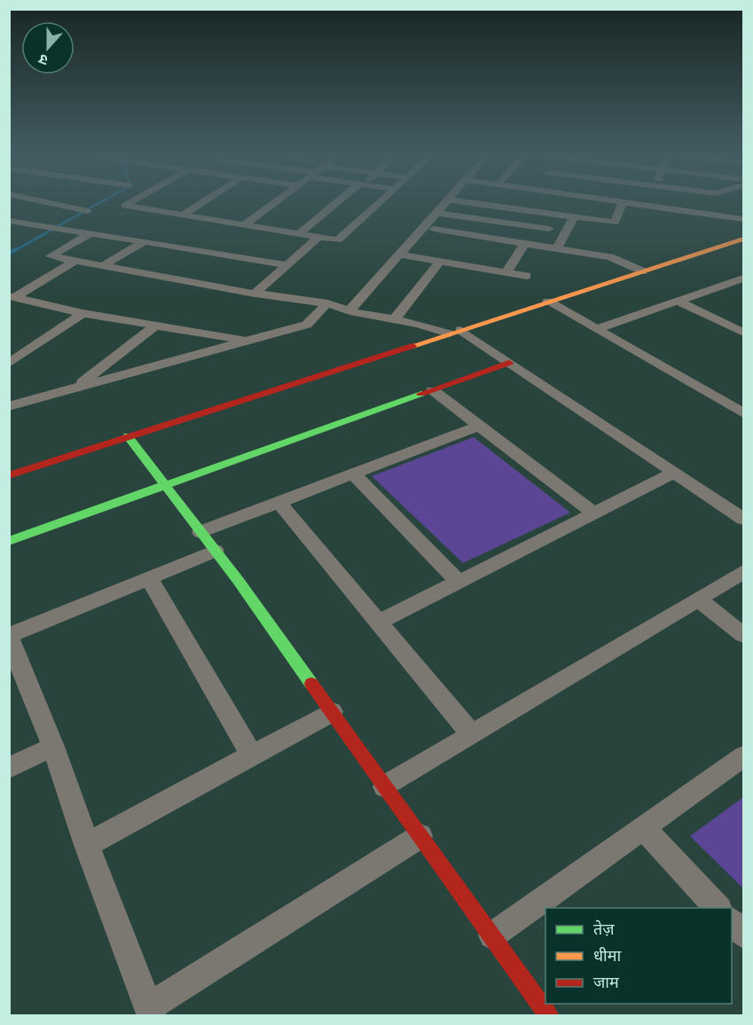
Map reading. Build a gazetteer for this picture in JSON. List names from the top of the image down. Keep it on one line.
{"legend":["तेज़","धीमा","जाम"],"north":"bottom"}
